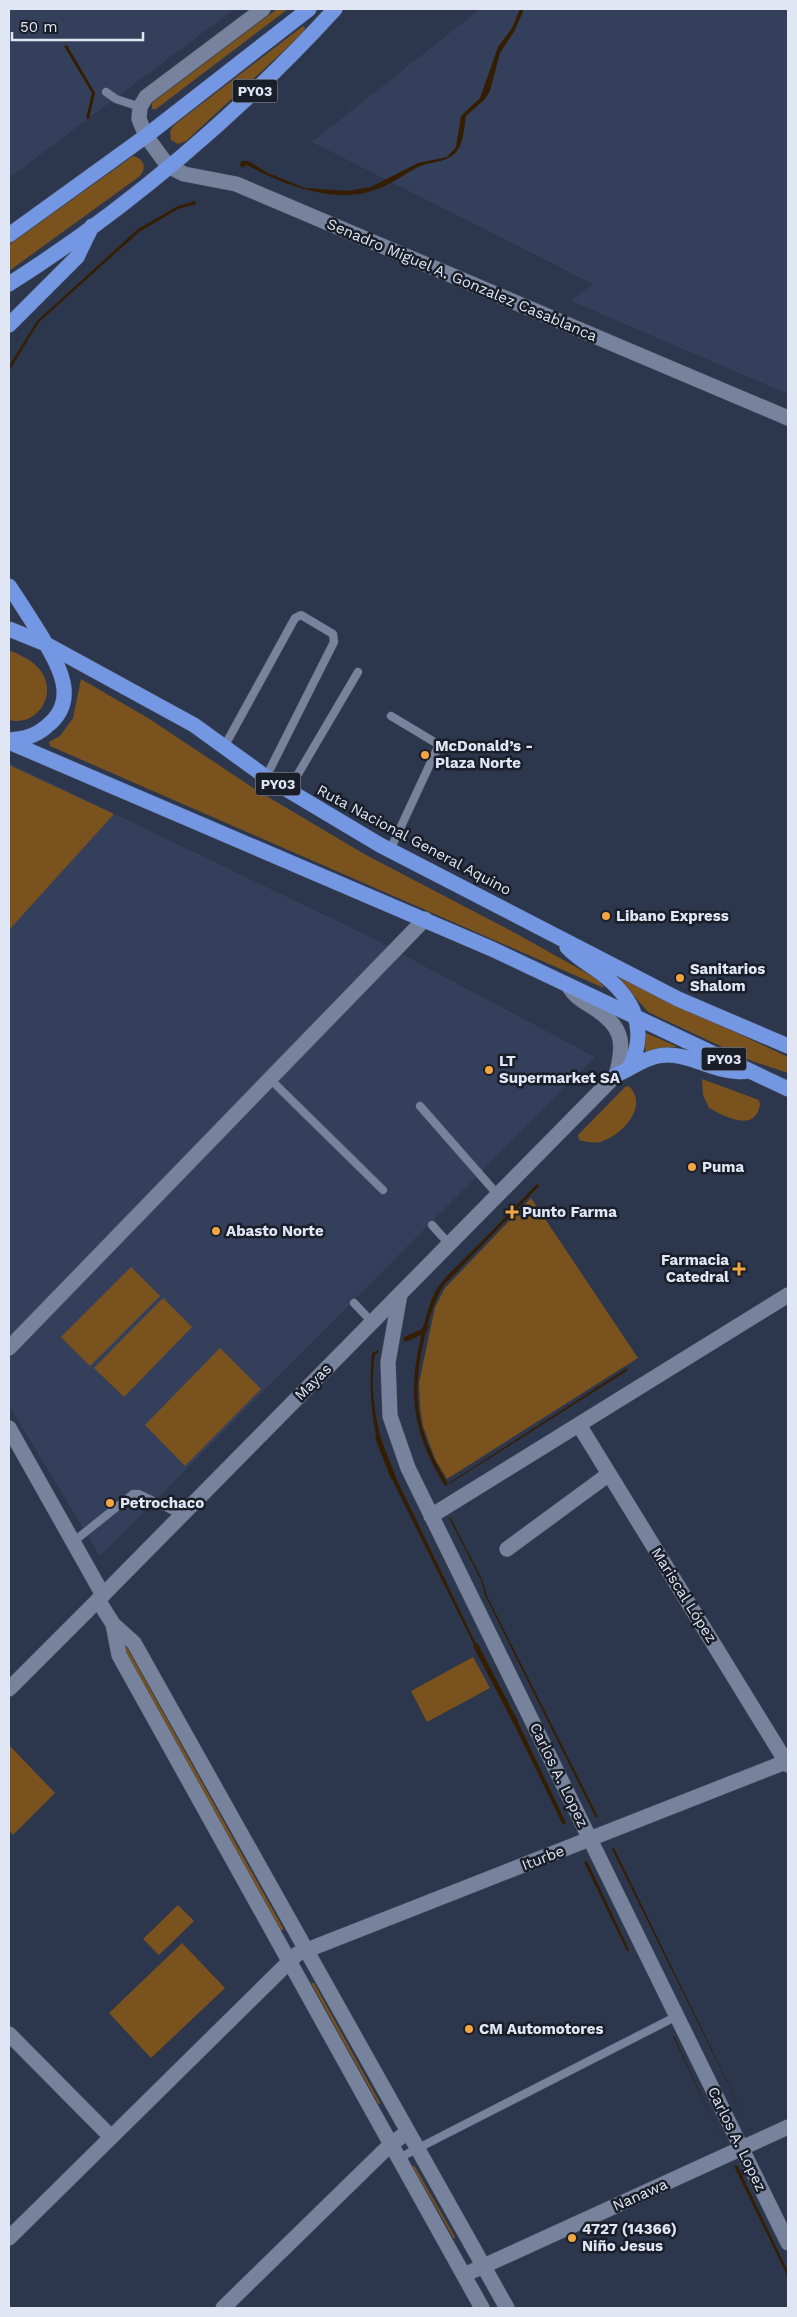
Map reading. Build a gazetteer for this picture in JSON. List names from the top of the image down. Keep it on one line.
{"streets":{"highway":["PY03","Ruta Nacional General Aquino"],"street":["Senadro Miguel A. Gonzalez Casablanca","Mayas","Mariscal López","Carlos A. Lopez","Iturbe","Nanawa"]},"crossings":[["PY03","Senadro Miguel A. Gonzalez Casablanca"],["Mayas","Carlos A. Lopez"],["Mariscal López","Iturbe"],["Carlos A. Lopez","Iturbe"],["Carlos A. Lopez","Nanawa"]],"places":{"other":["McDonald’s - Plaza Norte","Libano Express","Sanitarios Shalom","LT Supermarket SA","Puma","Abasto Norte","Petrochaco","CM Automotores","4727 (14366) Niño Jesus"],"health":["Punto Farma","Farmacia Catedral"]},"scale_bar":"50 m"}
